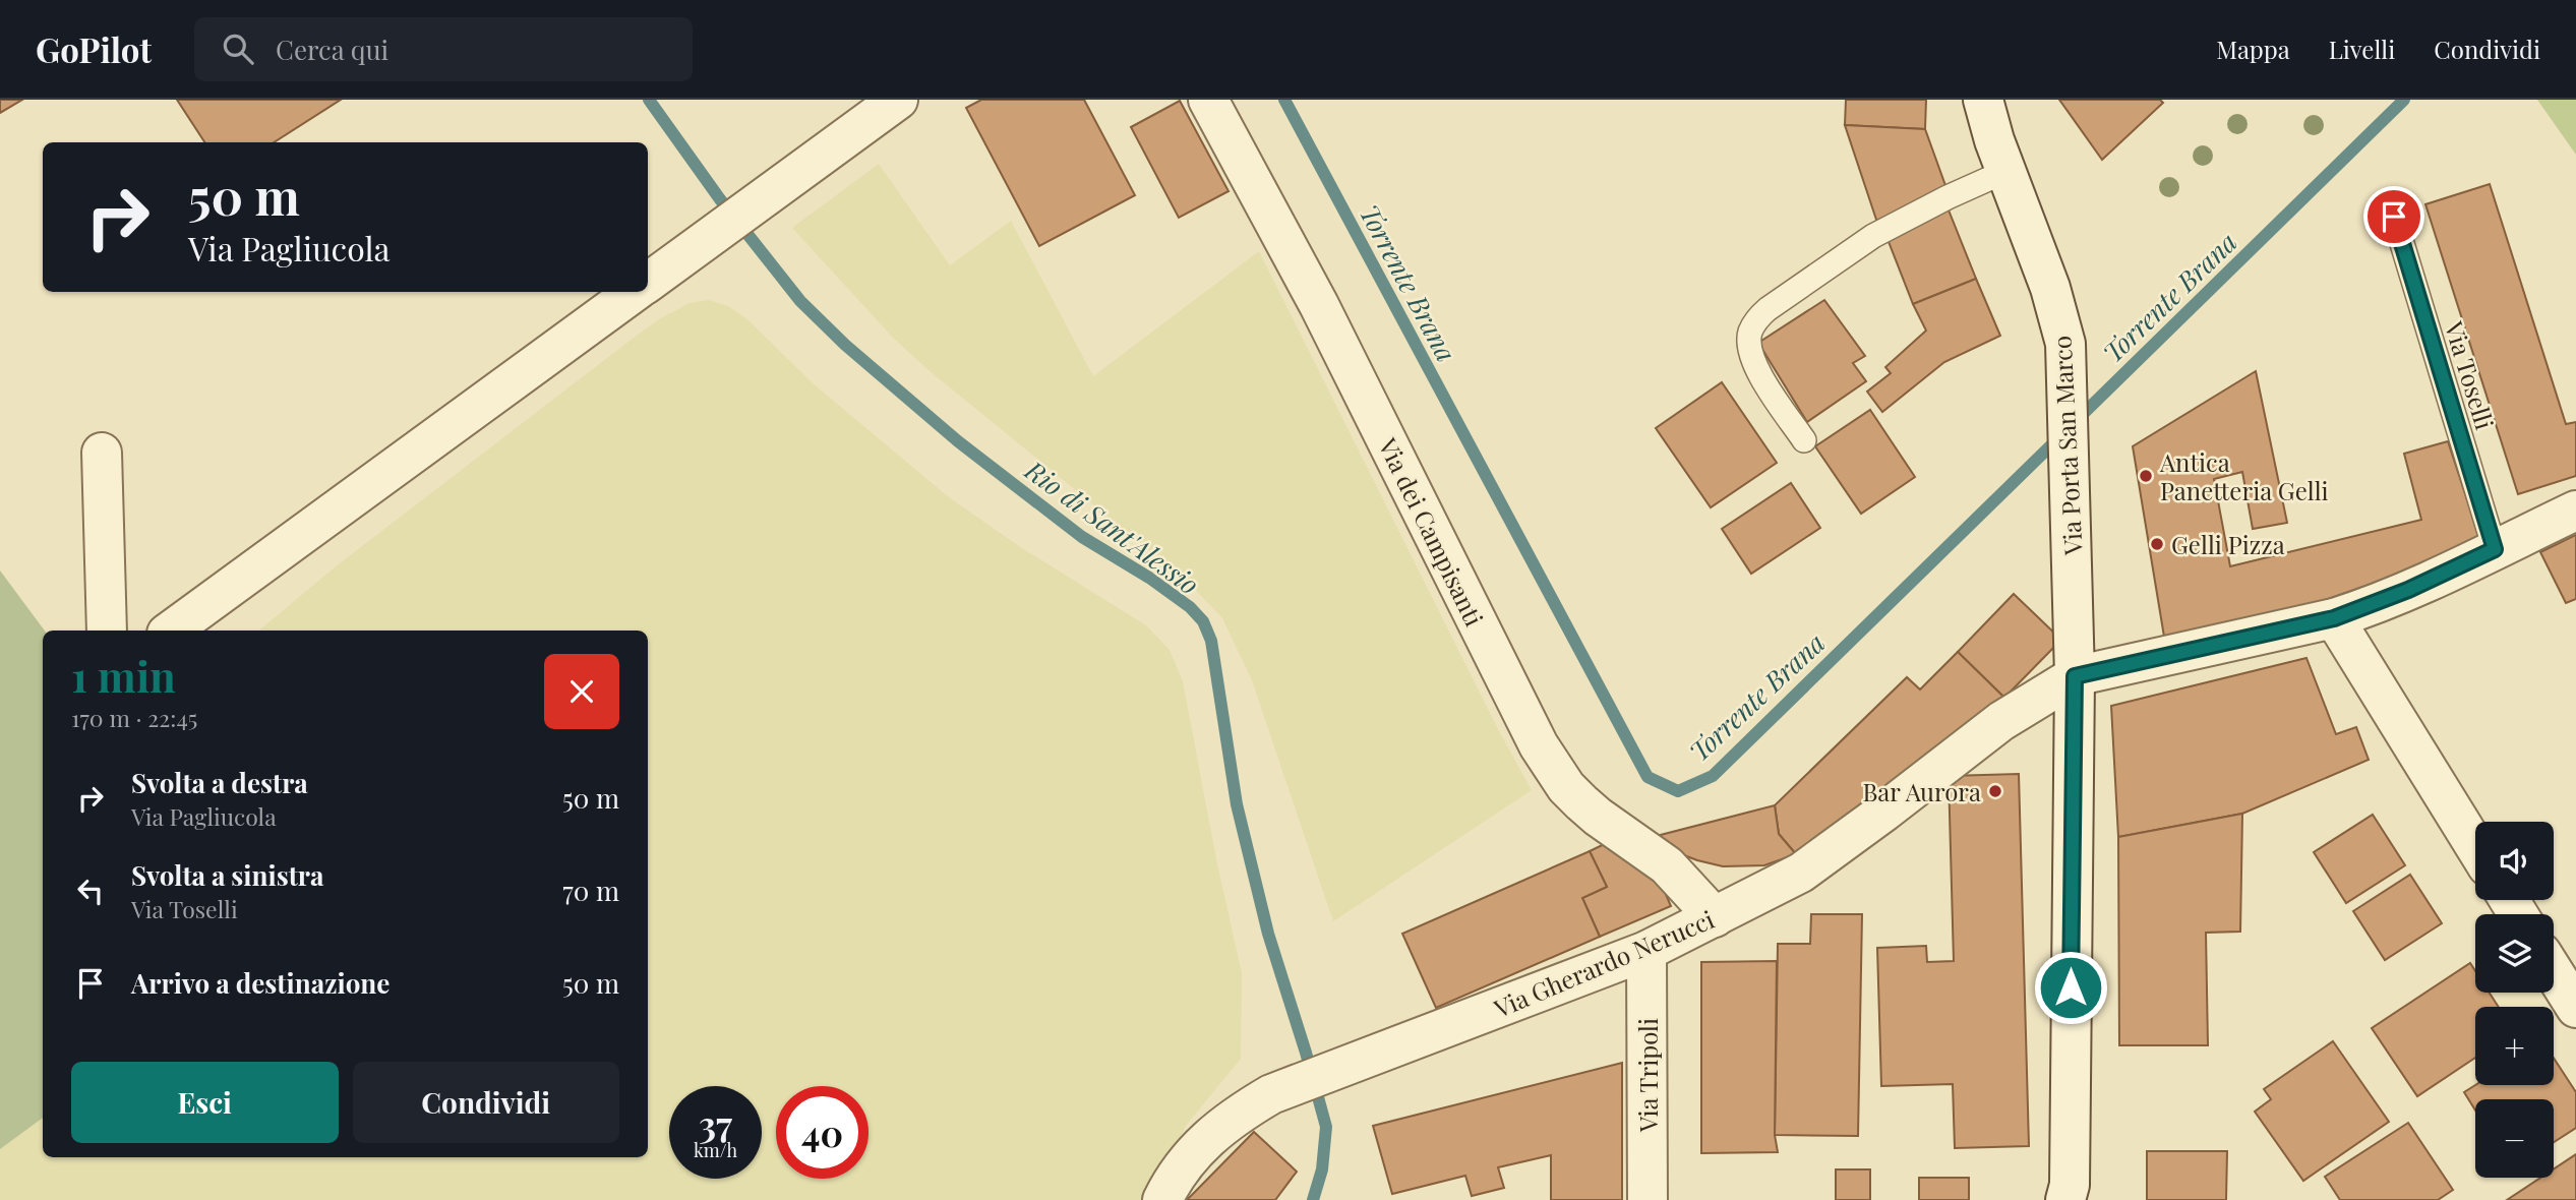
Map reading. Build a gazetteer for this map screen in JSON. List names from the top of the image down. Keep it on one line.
{"streets":{"street":["Via Porta San Marco","Via dei Campisanti","Via Gherardo Nerucci","Via Tripoli"],"lane":["Via Toselli"]},"crossings":[["Via Toselli","Via Gherardo Nerucci"],["Via Porta San Marco","Via Gherardo Nerucci"],["Via dei Campisanti","Via Gherardo Nerucci"],["Via Gherardo Nerucci","Via Tripoli"]],"water":["Torrente Brana","Rio di Sant'Alessio"],"places":["Antica Panetteria Gelli","Gelli Pizza","Bar Aurora"],"page":{"header":"GoPilot","search":"Cerca qui","nav":["Mappa","Livelli","Condividi"],"turn":["50 m","Via Pagliucola"],"heading":["1 min","170 m · 22:45"],"list":[{"name":"Svolta a destra","note":"Via Pagliucola","value":"50 m"},{"name":"Svolta a sinistra","note":"Via Toselli","value":"70 m"},{"name":"Arrivo a destinazione","value":"50 m"}],"map_buttons":["+","−"],"buttons":["Esci","Condividi"],"speed":"37 km/h","limit":"40"}}
